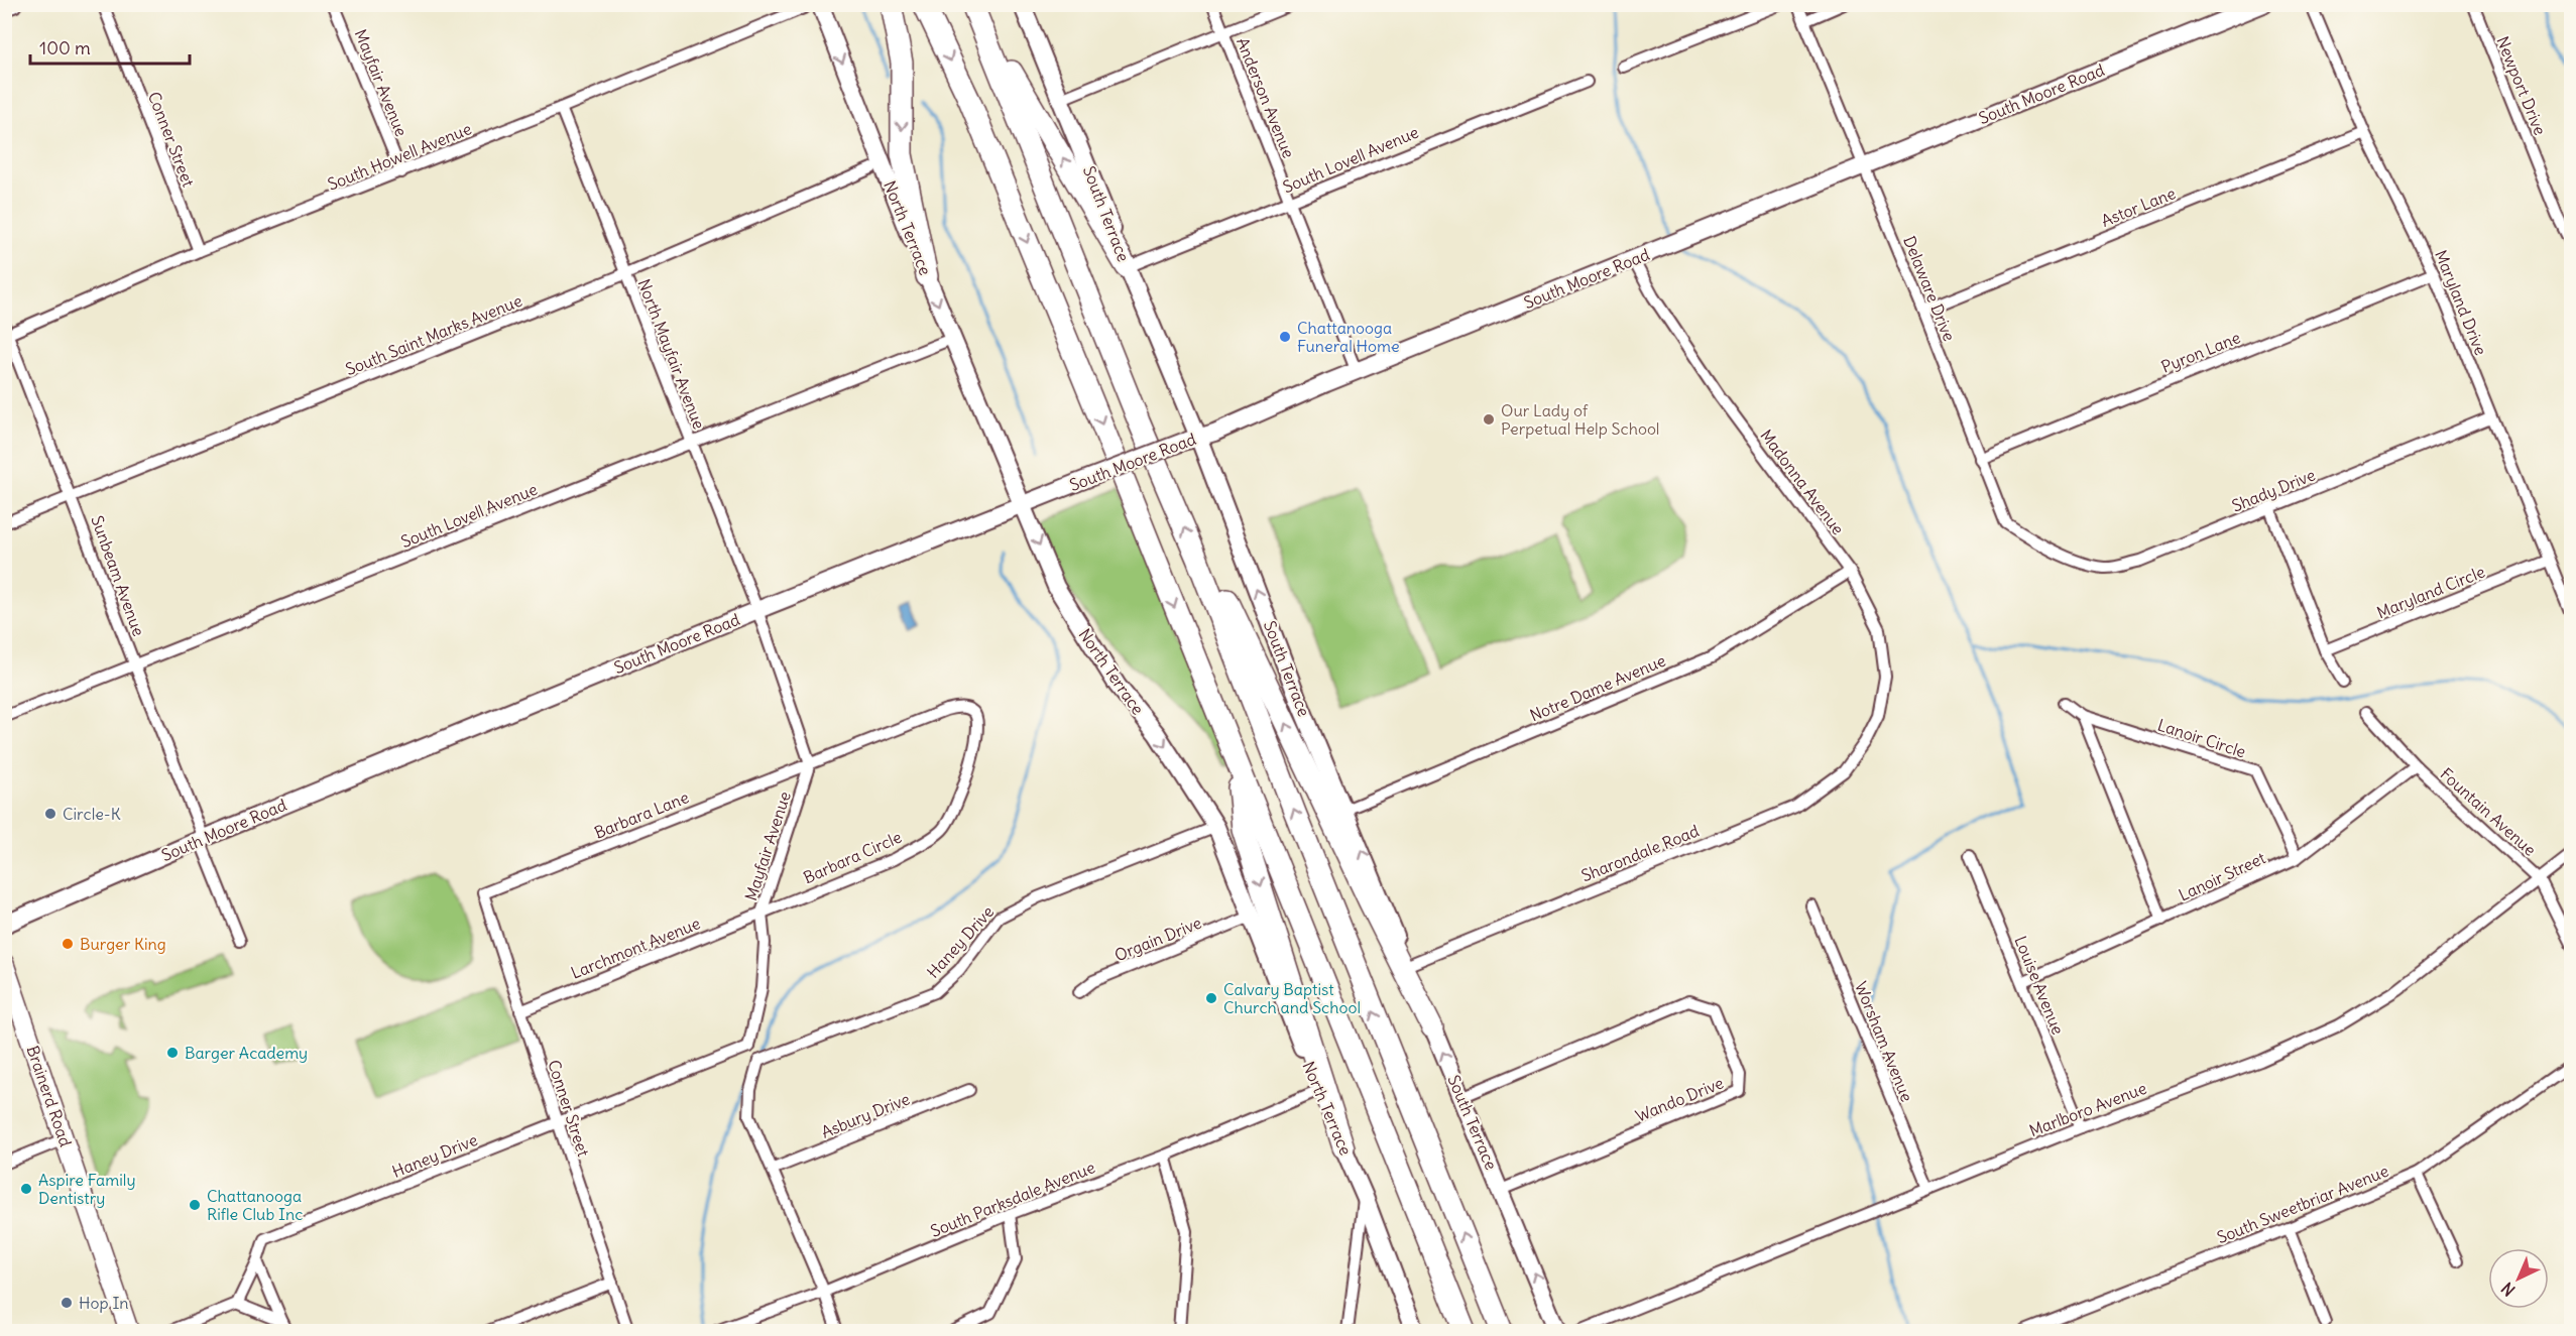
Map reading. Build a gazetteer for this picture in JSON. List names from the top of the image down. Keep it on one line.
{"streets":{"main road":["Brainerd Road"],"street":["Mayfair Avenue","Newport Drive","South Moore Road","Anderson Avenue","Conner Street","South Howell Avenue","South Lovell Avenue","Astor Lane","South Terrace","North Terrace","Delaware Drive","Maryland Drive","South Saint Marks Avenue","Pyron Lane","North Mayfair Avenue","Madonna Avenue","Shady Drive","Sunbeam Avenue","Maryland Circle","Notre Dame Avenue","Lanoir Circle","Fountain Avenue","Barbara Lane","Sharondale Road","Barbara Circle","Lanoir Street","Orgain Drive","Haney Drive","Larchmont Avenue","Louise Avenue","Worsham Avenue","Wando Drive","Marlboro Avenue","Asbury Drive","South Parksdale Avenue","South Sweetbriar Avenue"]},"crossings":[["Mayfair Avenue","South Howell Avenue"],["Mayfair Avenue","Barbara Lane"],["Mayfair Avenue","Barbara Circle"],["Mayfair Avenue","Haney Drive"],["Mayfair Avenue","Larchmont Avenue"],["South Moore Road","Anderson Avenue"],["South Moore Road","South Terrace"],["South Moore Road","North Terrace"],["South Moore Road","Delaware Drive"],["South Moore Road","North Mayfair Avenue"],["South Moore Road","Madonna Avenue"],["South Moore Road","Sunbeam Avenue"],["Anderson Avenue","South Lovell Avenue"],["Conner Street","South Howell Avenue"],["Conner Street","Barbara Lane"],["Conner Street","Haney Drive"],["Conner Street","Larchmont Avenue"],["South Howell Avenue","North Terrace"],["South Howell Avenue","North Mayfair Avenue"],["South Howell Avenue","Sunbeam Avenue"],["South Lovell Avenue","South Terrace"],["South Lovell Avenue","North Mayfair Avenue"],["South Lovell Avenue","Sunbeam Avenue"],["Astor Lane","Delaware Drive"],["Astor Lane","Maryland Drive"],["South Terrace","Notre Dame Avenue"],["South Terrace","Sharondale Road"],["South Terrace","Wando Drive"],["North Terrace","Orgain Drive"],["North Terrace","Haney Drive"],["North Terrace","South Parksdale Avenue"],["Delaware Drive","Pyron Lane"],["Delaware Drive","Shady Drive"],["Maryland Drive","Pyron Lane"],["Maryland Drive","Shady Drive"],["Maryland Drive","Maryland Circle"],["South Saint Marks Avenue","North Mayfair Avenue"],["South Saint Marks Avenue","Sunbeam Avenue"],["Madonna Avenue","Notre Dame Avenue"],["Madonna Avenue","Sharondale Road"],["Lanoir Circle","Lanoir Street"],["Fountain Avenue","Lanoir Street"],["Fountain Avenue","Marlboro Avenue"],["Barbara Lane","Barbara Circle"],["Barbara Circle","Larchmont Avenue"],["Lanoir Street","Louise Avenue"],["Louise Avenue","Marlboro Avenue"],["Worsham Avenue","Marlboro Avenue"]],"one_way":["South Terrace","North Terrace"],"places":["Chattanooga Funeral Home","Our Lady of Perpetual Help School","Circle-K","Burger King","Calvary Baptist Church and School","Barger Academy","Aspire Family Dentistry","Chattanooga Rifle Club Inc","Hop In"],"scale_bar":"100 m","north":"bottom left"}
